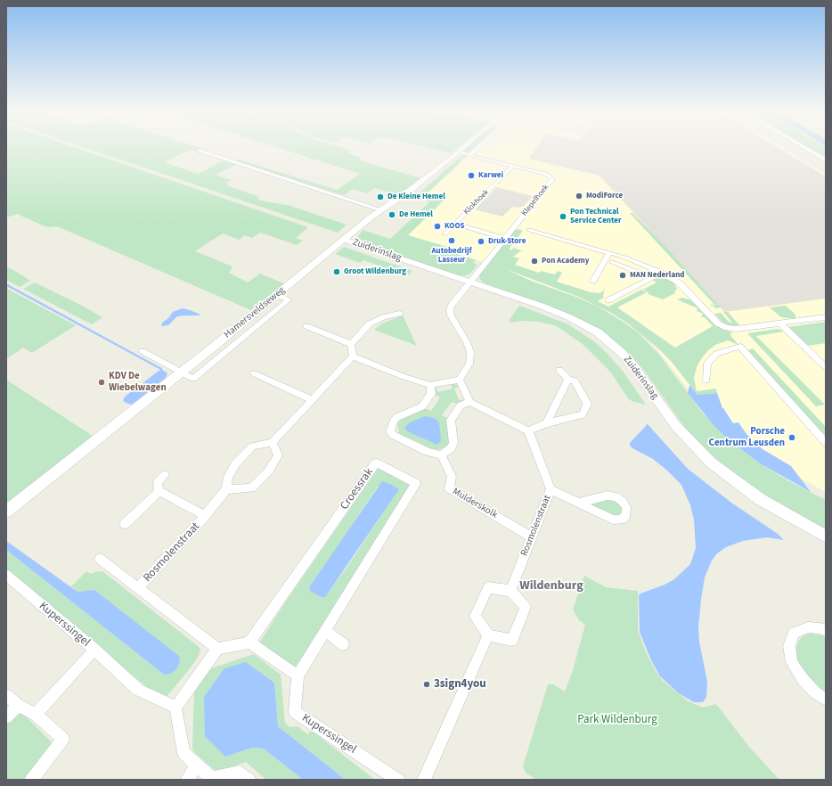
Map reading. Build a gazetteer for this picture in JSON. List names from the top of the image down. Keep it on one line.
{"streets":{"street":["Klepelhoek","Klokhoek","Zuiderinslag","Hamersveldseweg","Croessrak","Mulderskolk","Rosmolenstraat","Kuperssingel"]},"crossings":[["Klepelhoek","Klokhoek"],["Klepelhoek","Zuiderinslag"],["Klepelhoek","Hamersveldseweg"],["Zuiderinslag","Hamersveldseweg"],["Croessrak","Kuperssingel"],["Mulderskolk","Rosmolenstraat"]],"districts":["Wildenburg"],"parks":["Park Wildenburg"],"places":["Karwei","ModiForce","De Kleine Hemel","De Hemel","Pon Technical Service Center","KOOS","Autobedrijf Lasseur","Druk-Store","Pon Academy","Groot Wildenburg","MAN Nederland","KDV De Wiebelwagen","Porsche Centrum Leusden","3sign4you"]}
